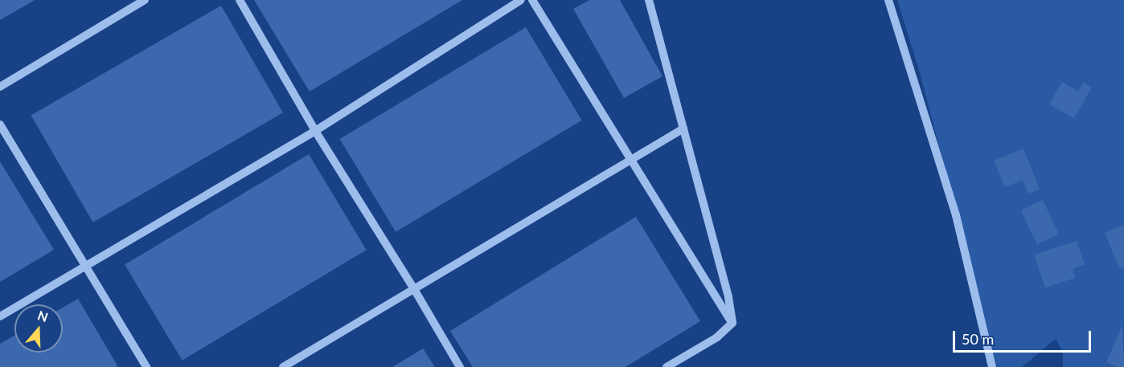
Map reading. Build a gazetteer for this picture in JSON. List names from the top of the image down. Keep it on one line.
{"scale_bar":"50 m","north":"top"}
